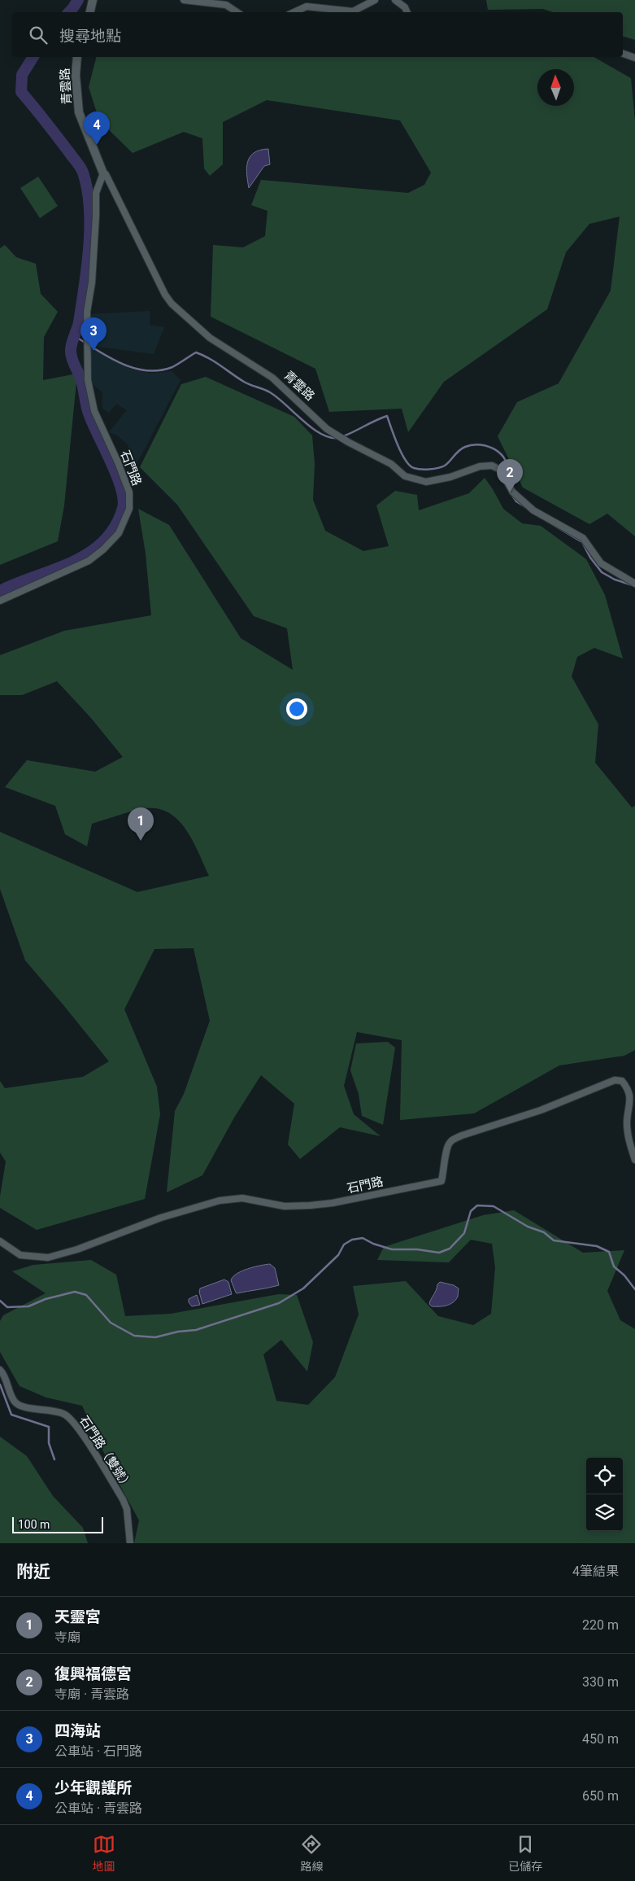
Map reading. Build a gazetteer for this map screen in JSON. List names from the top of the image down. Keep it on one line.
{"streets":{"street":["青雲路","石門路","石門路（雙號）"]},"crossings":[["青雲路","石門路"]],"scale_bar":"100 m","north":"top","page":{"search":"搜尋地點","pins":["4","3","2","1"],"scale":"100 m","heading":["附近","4筆結果"],"list":[{"mark":"1","name":"天靈宮","note":"寺廟","value":"220 m"},{"mark":"2","name":"復興福德宮","note":"寺廟 · 青雲路","value":"330 m"},{"mark":"3","name":"四海站","note":"公車站 · 石門路","value":"450 m"},{"mark":"4","name":"少年觀護所","note":"公車站 · 青雲路","value":"650 m"}],"nav":["地圖","路線","已儲存"]}}
